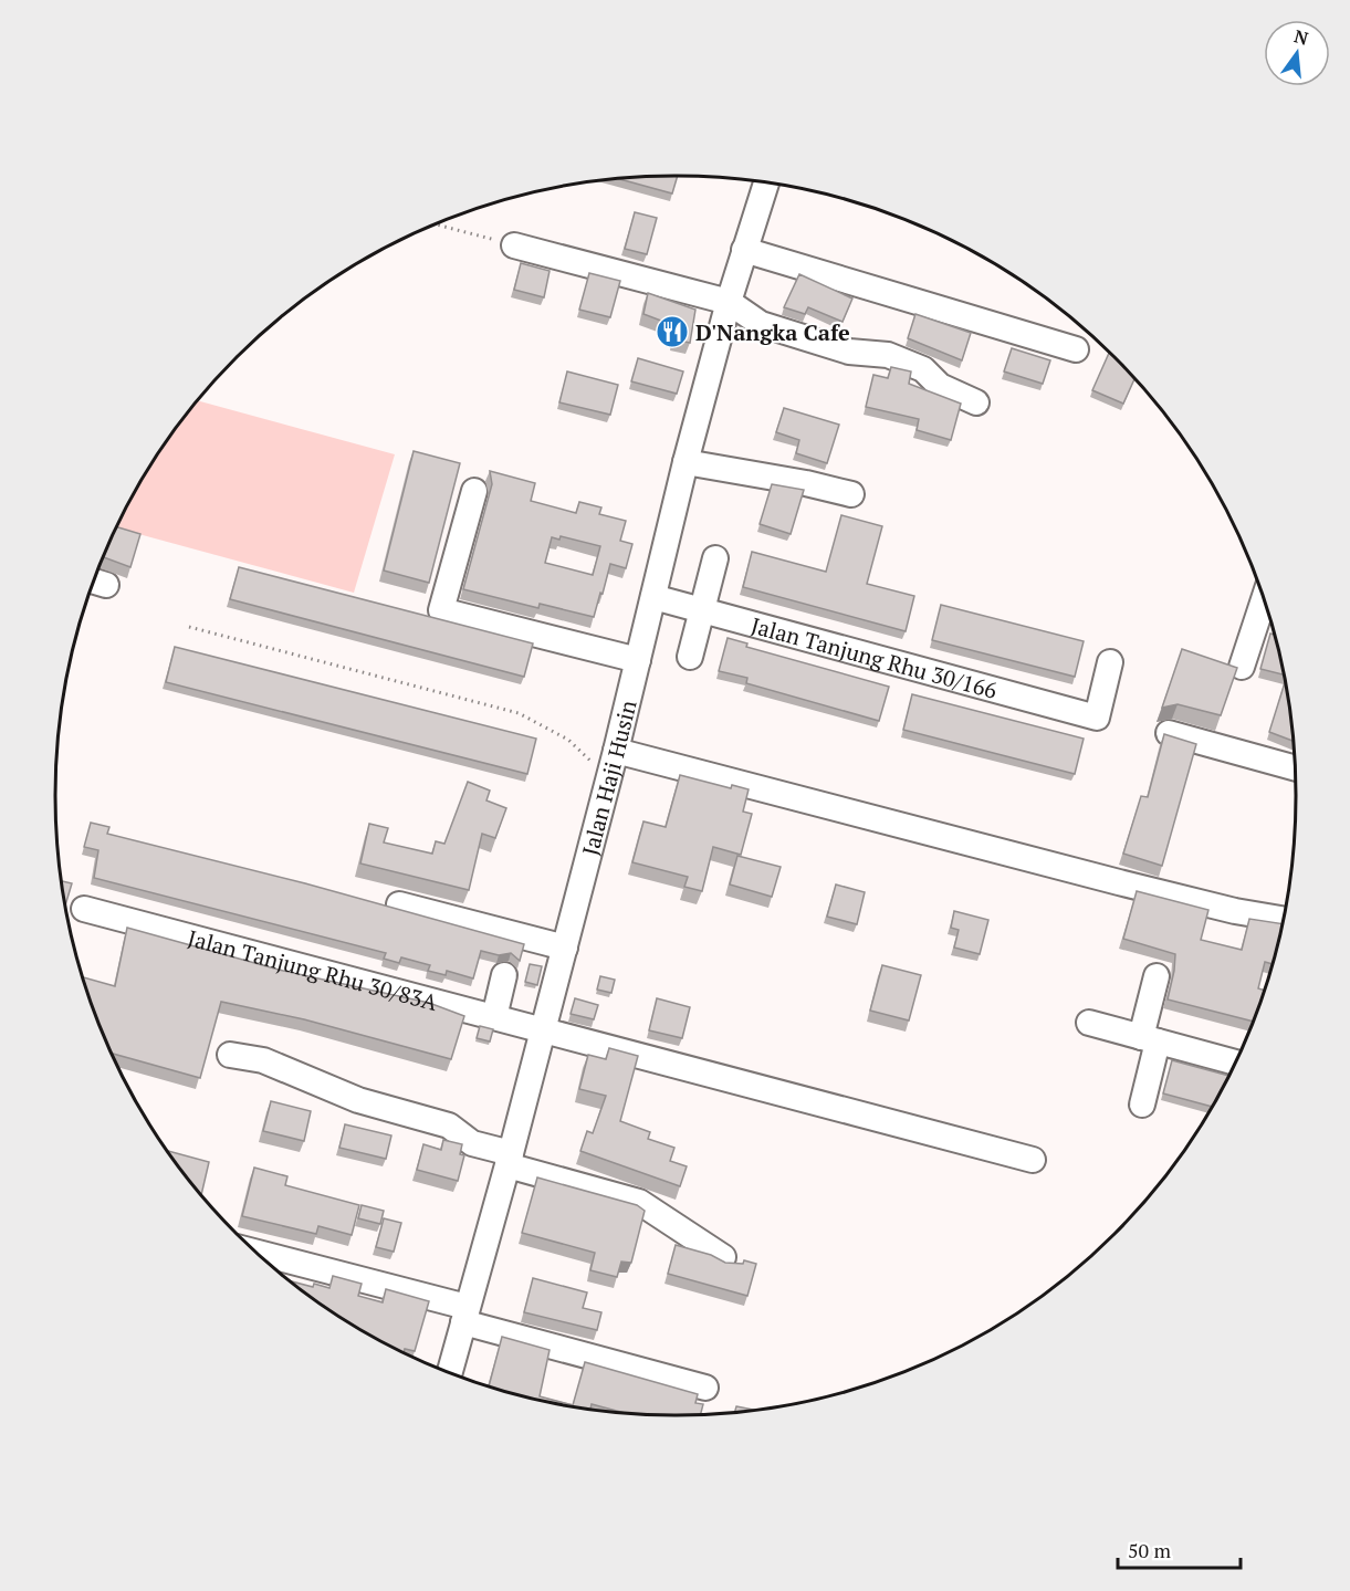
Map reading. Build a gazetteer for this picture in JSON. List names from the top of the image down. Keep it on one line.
{"streets":{"street":["Jalan Tanjung Rhu 30/166","Jalan Haji Husin","Jalan Tanjung Rhu 30/83A"]},"crossings":[["Jalan Tanjung Rhu 30/166","Jalan Haji Husin"],["Jalan Haji Husin","Jalan Tanjung Rhu 30/83A"]],"places":{"restaurant":["D'Nangka Cafe"]},"scale_bar":"50 m","north":"top"}
